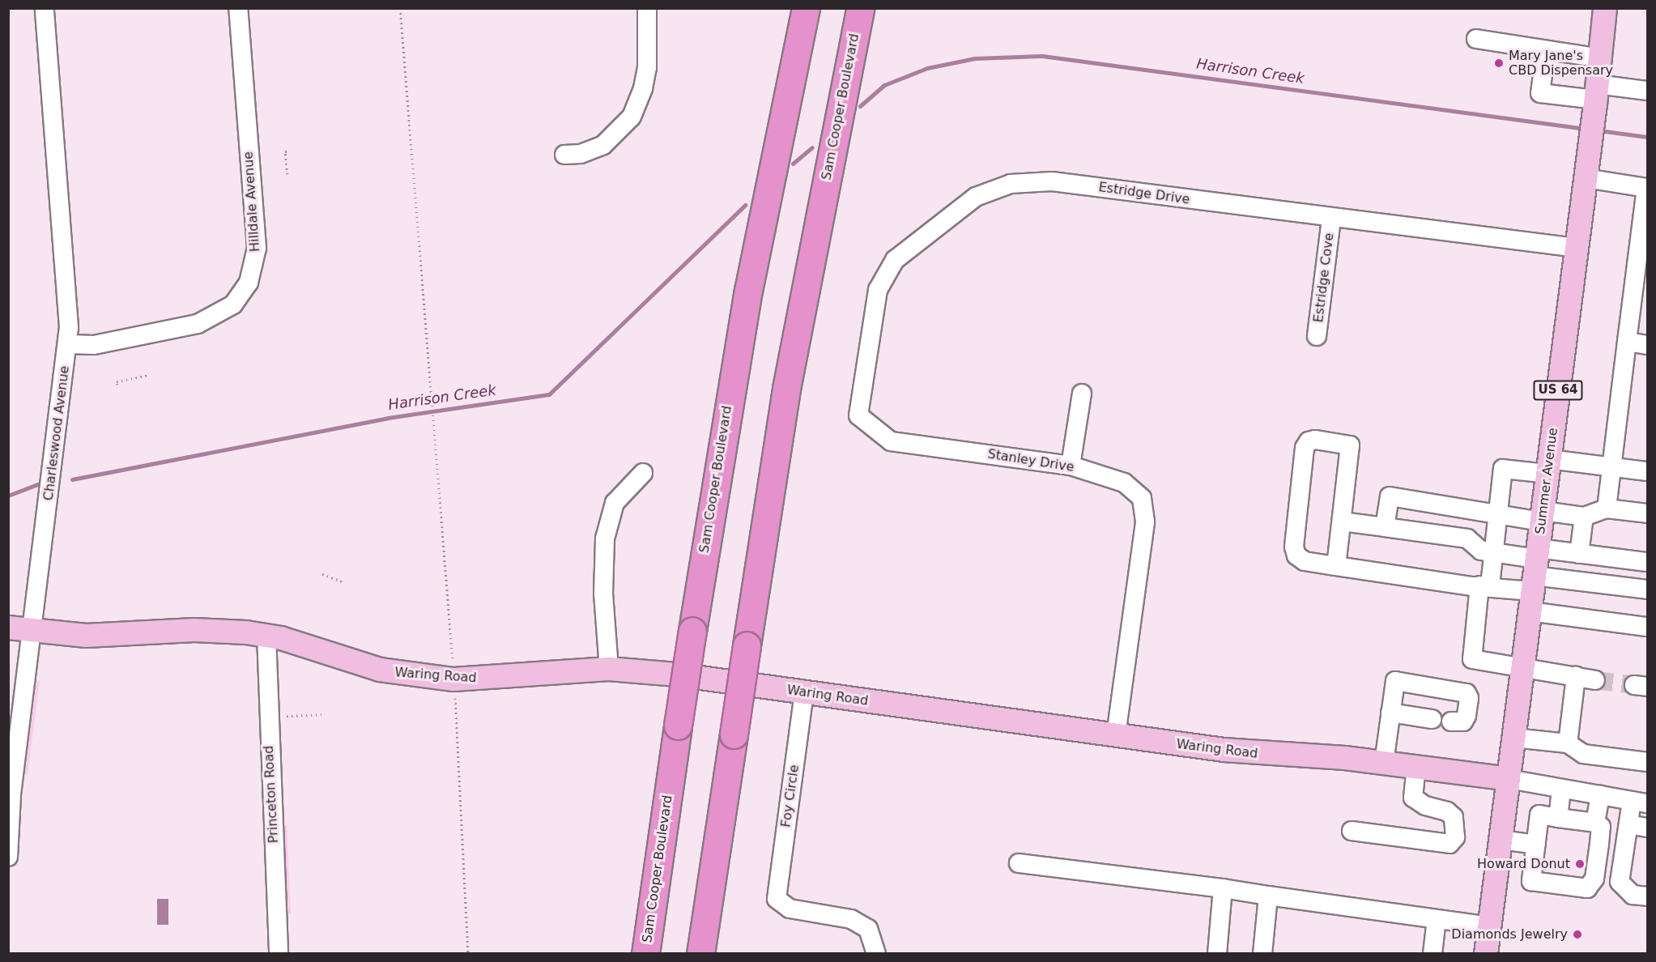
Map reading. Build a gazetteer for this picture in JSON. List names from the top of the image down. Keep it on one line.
{"streets":{"highway":["Sam Cooper Boulevard"],"main road":["US 64","Summer Avenue","Waring Road"],"street":["Estridge Drive","Hilldale Avenue","Estridge Cove","Charleswood Avenue","Stanley Drive","Princeton Road","Foy Circle"]},"crossings":[["Estridge Drive","Estridge Cove"],["Estridge Drive","Stanley Drive"],["Estridge Drive","Summer Avenue"],["Hilldale Avenue","Charleswood Avenue"],["Charleswood Avenue","Waring Road"],["Stanley Drive","Waring Road"],["Summer Avenue","Waring Road"],["Waring Road","Princeton Road"],["Waring Road","Foy Circle"]],"water":["Harrison Creek"],"places":["Mary Jane's CBD Dispensary","Howard Donut","Diamonds Jewelry"]}
